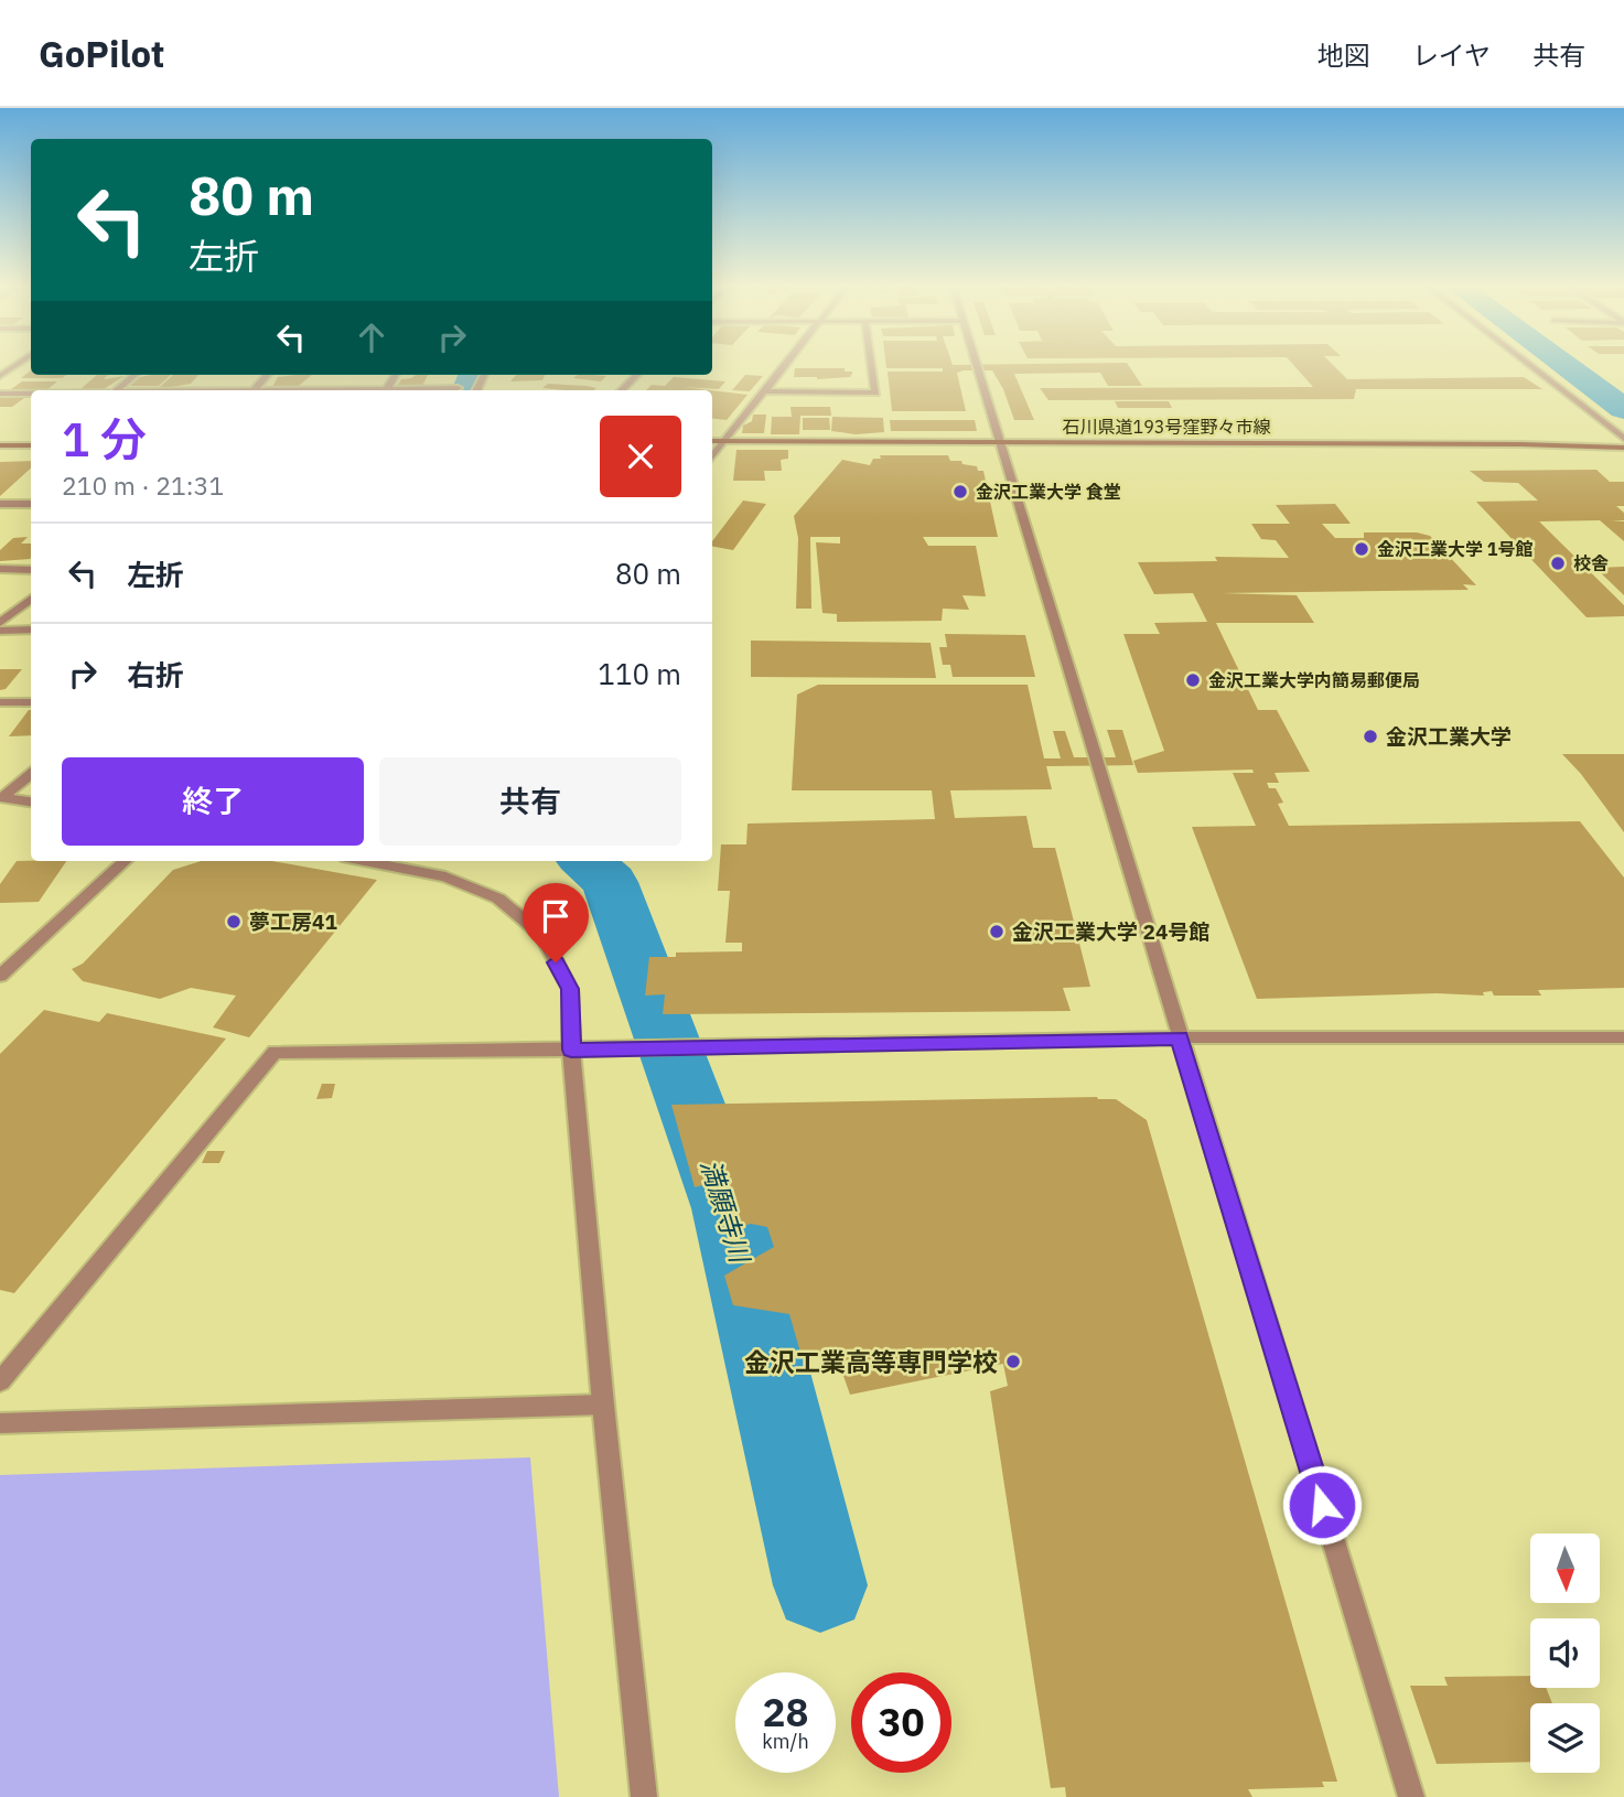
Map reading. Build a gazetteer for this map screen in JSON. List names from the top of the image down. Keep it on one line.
{"streets":{"main road":["石川県道193号窪野々市線"]},"water":["満願寺川"],"places":["金沢工業大学 食堂","金沢工業大学 1号館","校舎","金沢工業大学内簡易郵便局","金沢工業大学","夢工房41","金沢工業大学 24号館","金沢工業高等専門学校"],"north":"bottom","page":{"header":"GoPilot","nav":["地図","レイヤ","共有"],"turn":["80 m","左折"],"heading":["1 分","210 m · 21:31"],"list":[{"name":"左折","value":"80 m"},{"name":"右折","value":"110 m"}],"buttons":["終了","共有"],"speed":"28 km/h","limit":"30"}}
